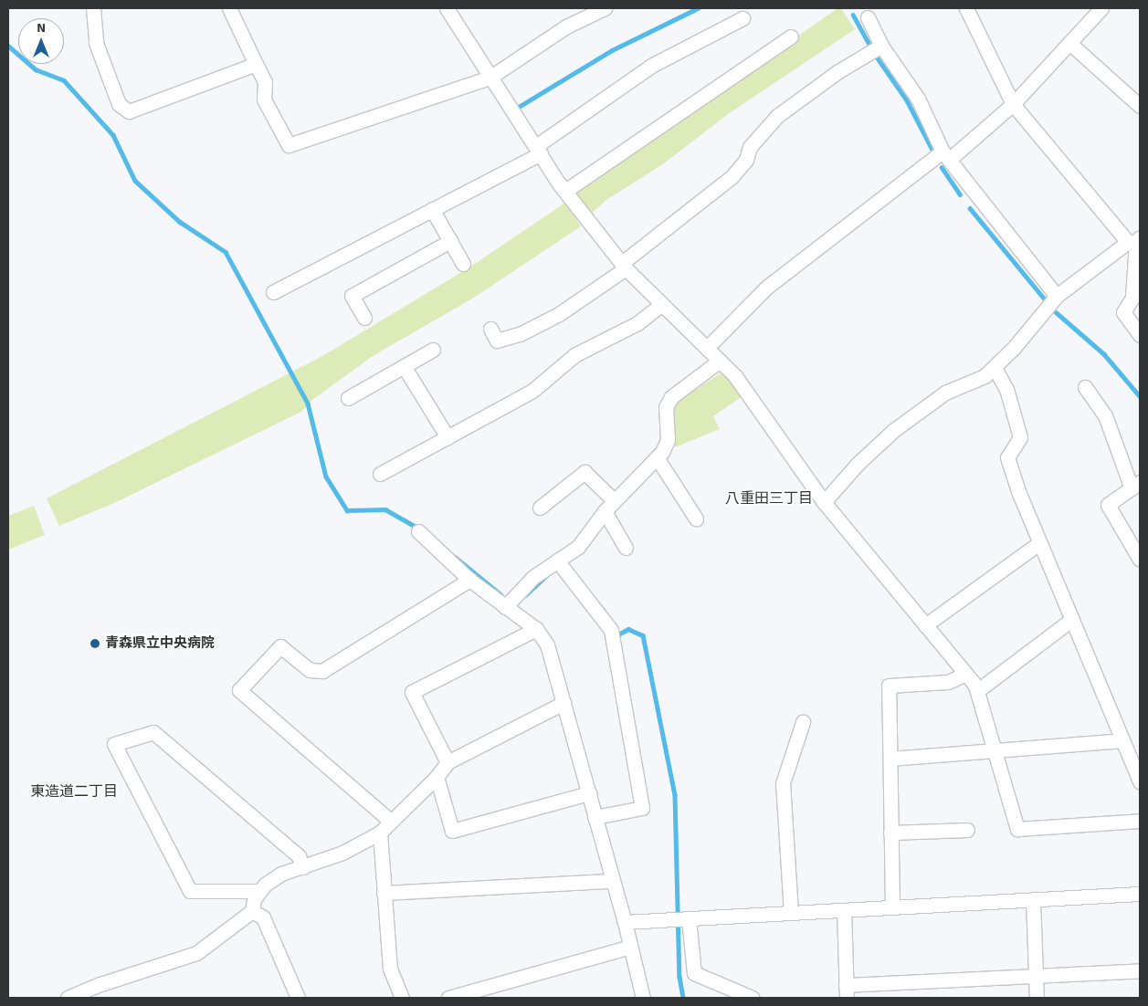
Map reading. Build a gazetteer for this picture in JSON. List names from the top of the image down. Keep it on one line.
{"districts":["八重田三丁目","東造道二丁目"],"places":["青森県立中央病院"],"north":"top"}
